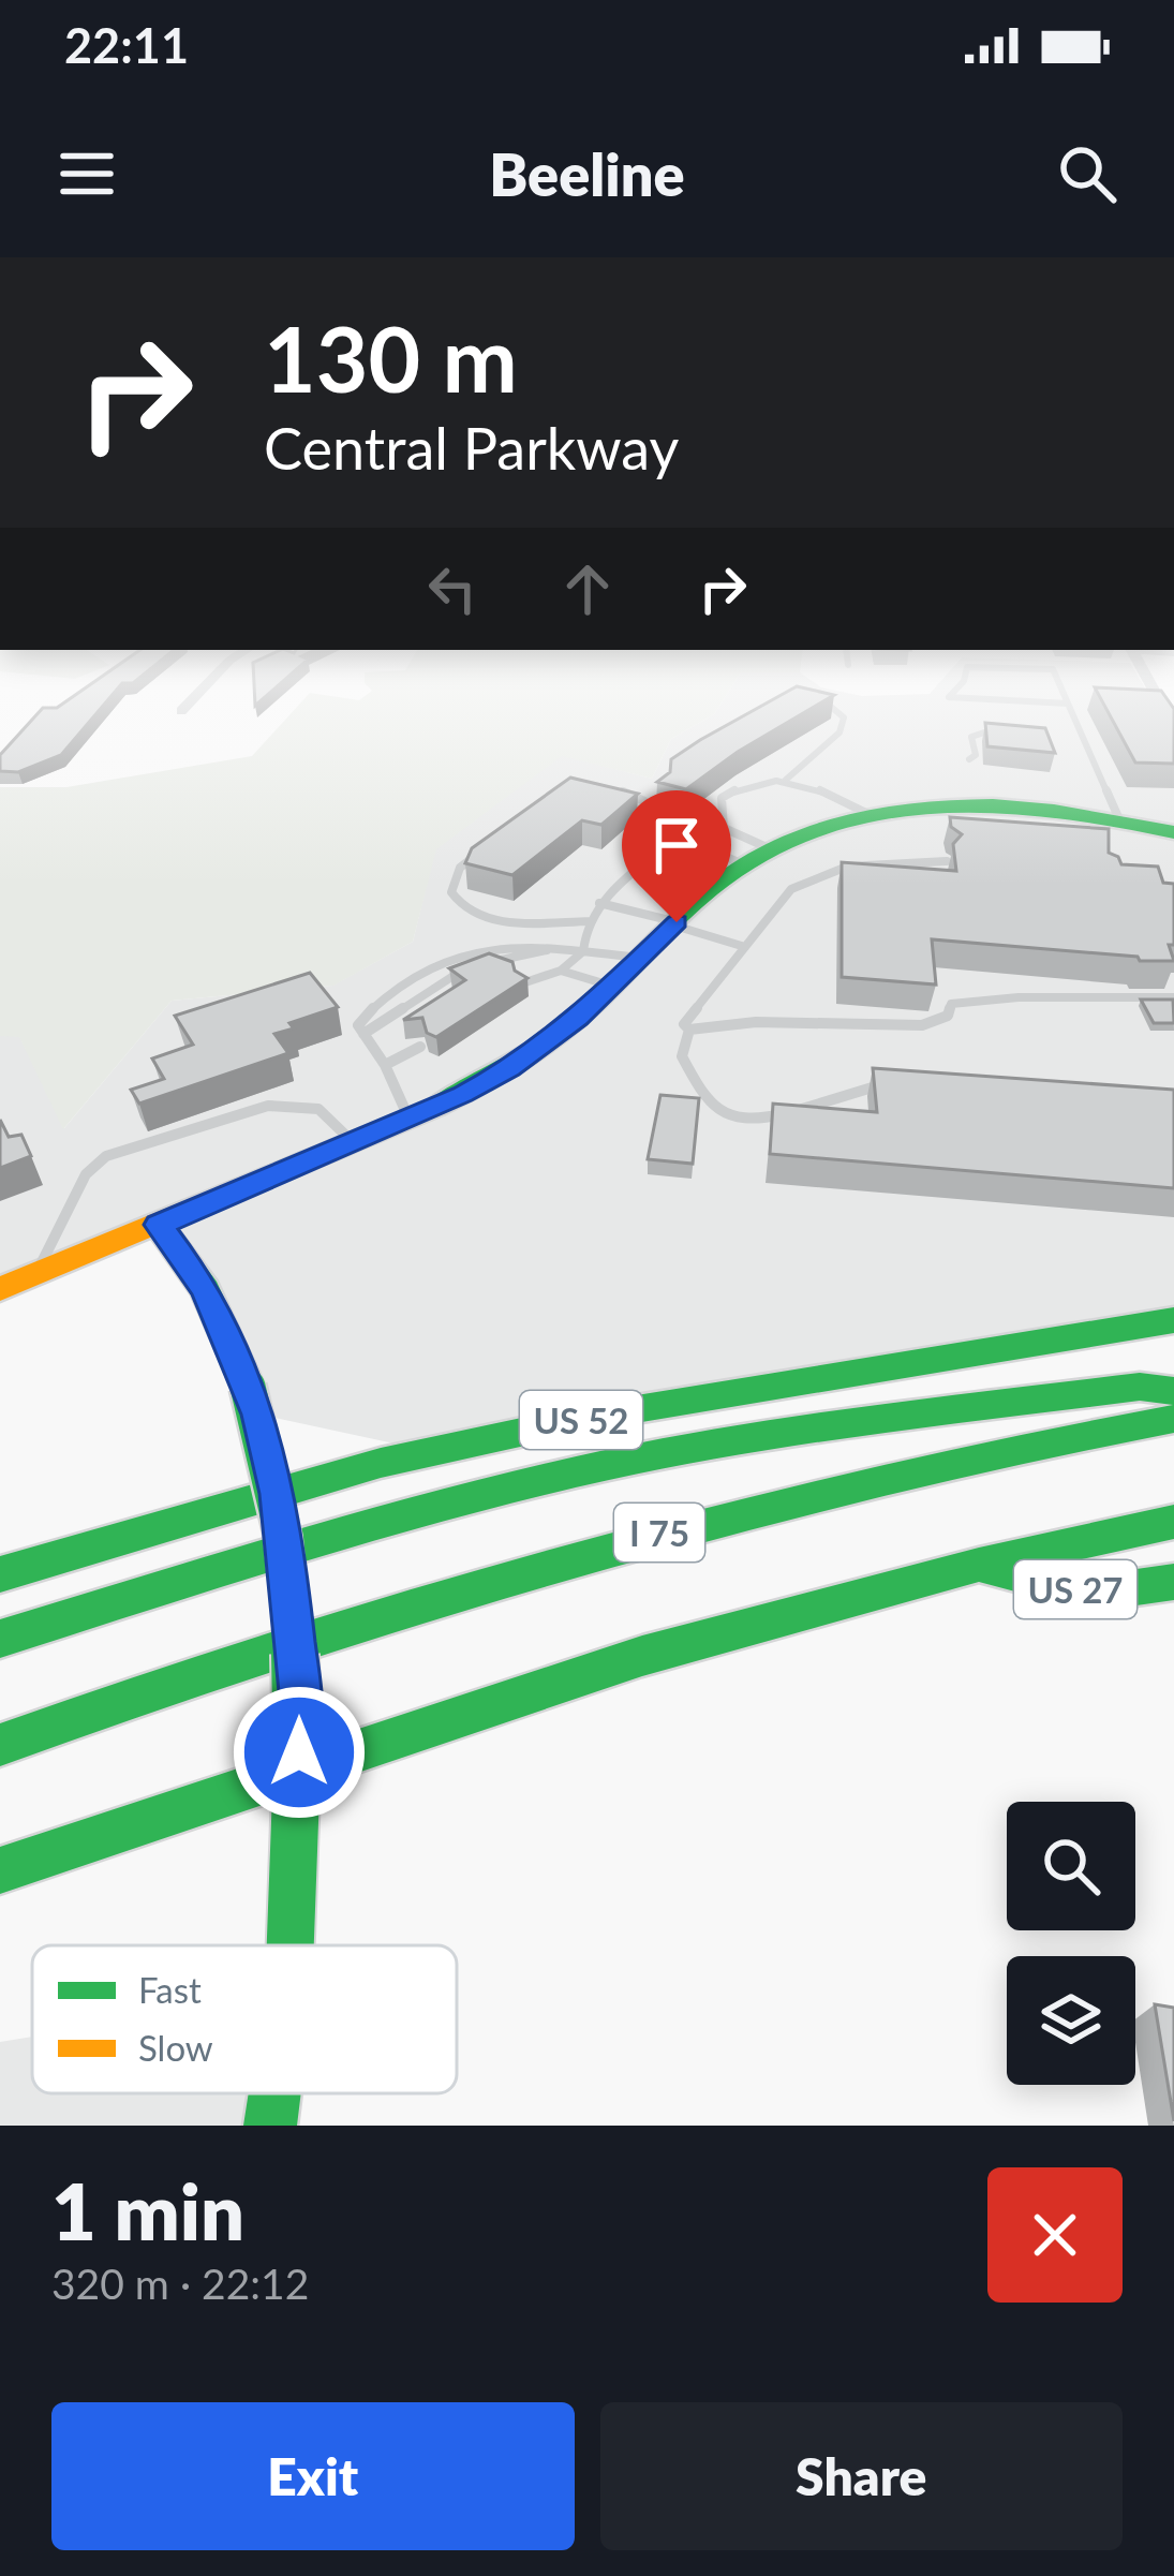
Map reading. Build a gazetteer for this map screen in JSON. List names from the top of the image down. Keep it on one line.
{"streets":{"main road":["US 52","I 75","US 27"]},"legend":["Fast","Slow"],"page":{"status":"22:11","header":"Beeline","turn":["130 m","Central Parkway"],"heading":["1 min","320 m · 22:12"],"buttons":["Exit","Share"]}}
